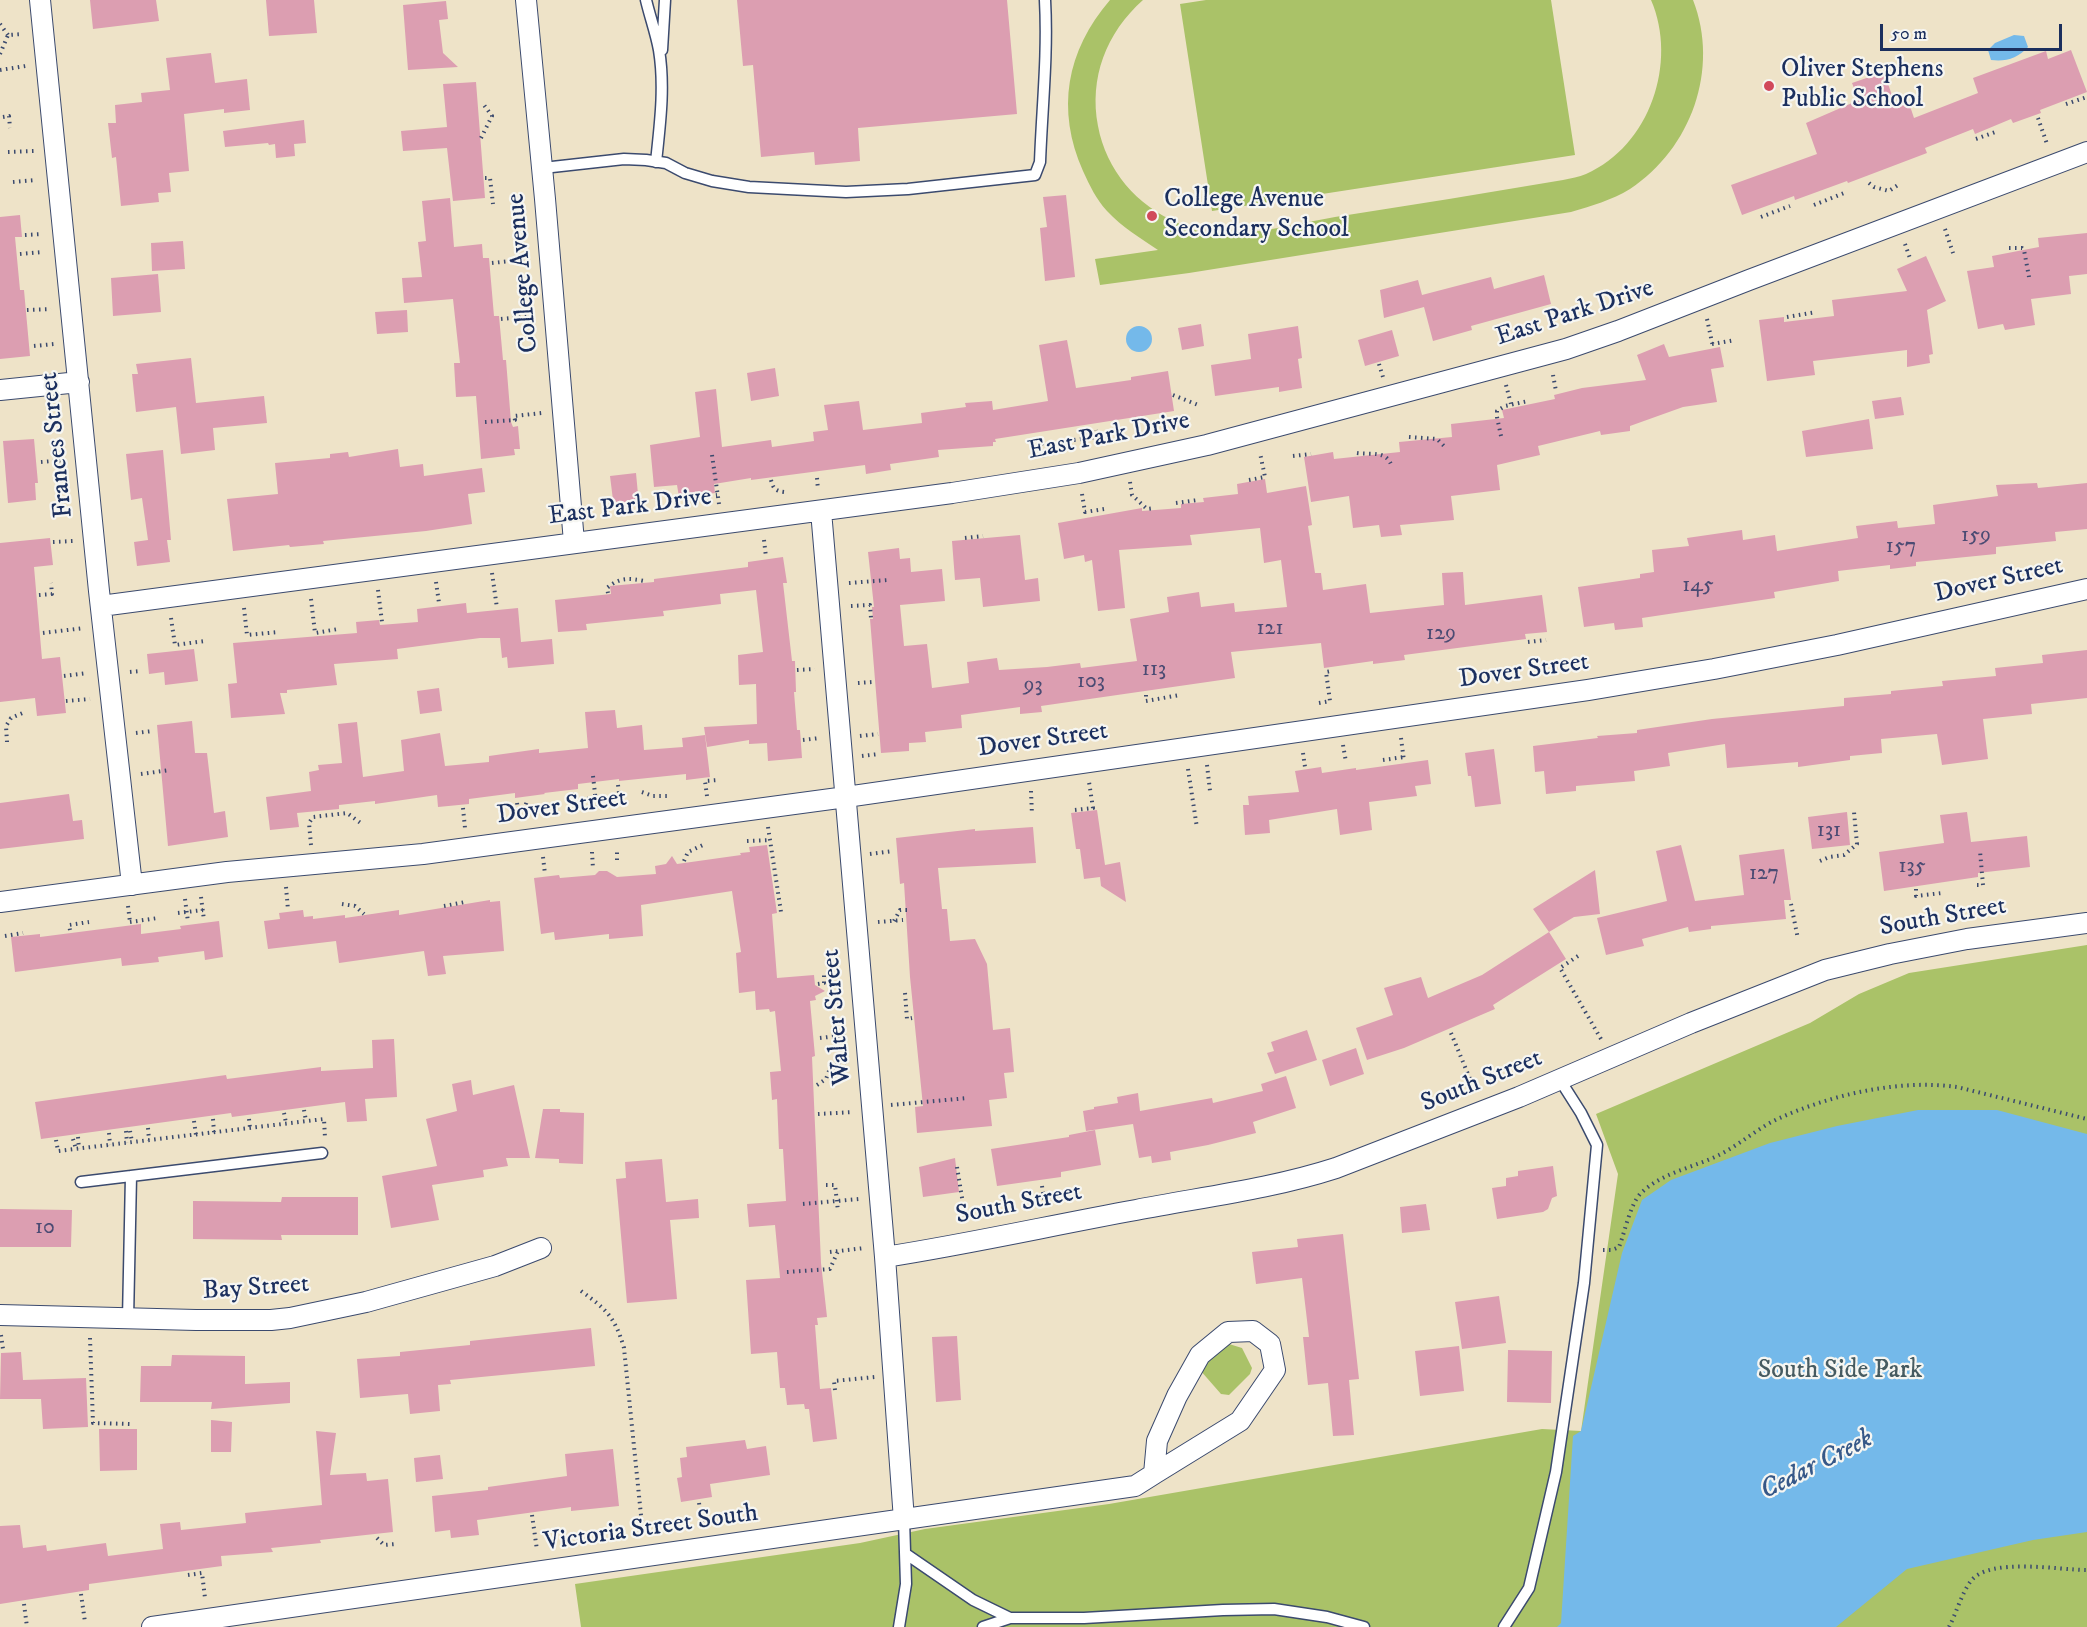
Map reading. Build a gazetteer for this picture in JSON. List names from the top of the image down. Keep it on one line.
{"streets":{"street":["College Avenue","East Park Drive","Frances Street","Dover Street","South Street","Walter Street","Bay Street","Victoria Street South"]},"crossings":[["College Avenue","East Park Drive"],["East Park Drive","Frances Street"],["East Park Drive","Walter Street"],["Frances Street","Dover Street"],["Dover Street","Walter Street"],["South Street","Walter Street"],["Walter Street","Victoria Street South"]],"water":["Cedar Creek"],"parks":["South Side Park"],"places":["Oliver Stephens Public School","College Avenue Secondary School"],"house_numbers":["159","157","145","121","129","113","103","93","131","135","127","10"],"scale_bar":"50 m"}
